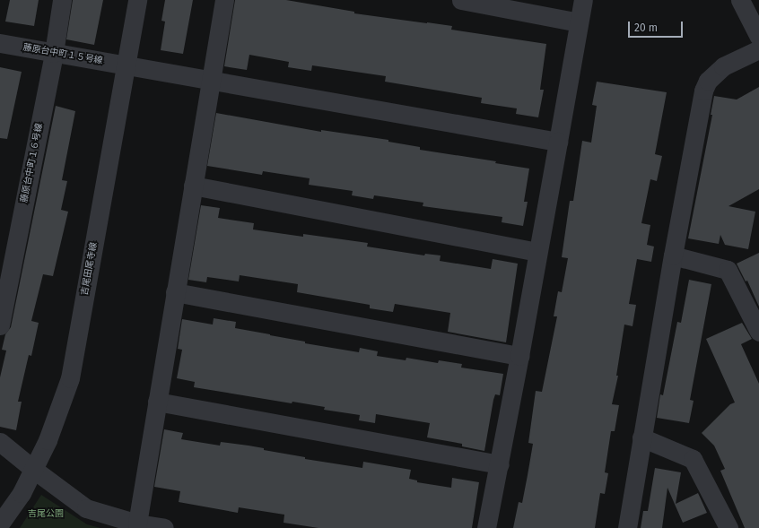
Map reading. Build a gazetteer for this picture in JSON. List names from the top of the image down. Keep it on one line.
{"streets":{"street":["藤原台中町１５号線","藤原台中町１６号線","吉尾田尾寺線"]},"crossings":[["藤原台中町１５号線","藤原台中町１６号線"],["藤原台中町１５号線","吉尾田尾寺線"]],"parks":["吉尾公園"],"scale_bar":"20 m"}
